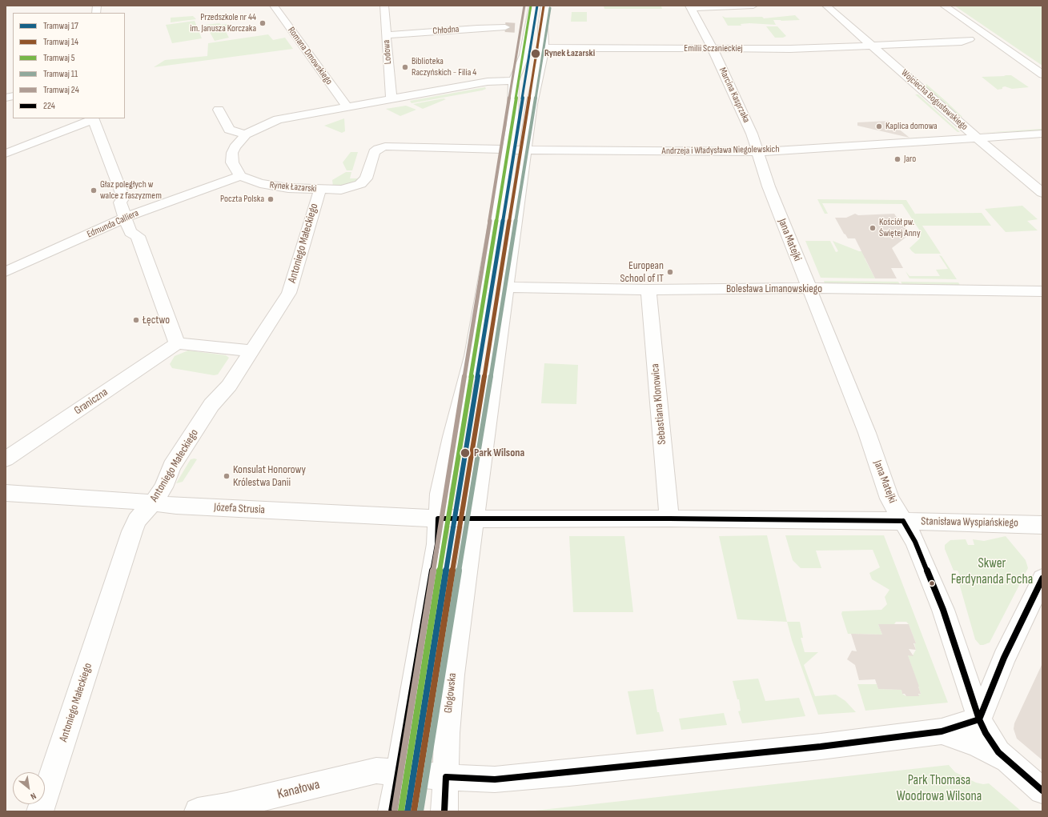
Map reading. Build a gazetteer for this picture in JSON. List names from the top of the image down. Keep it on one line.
{"streets":{"street":["Chłodna","Emilii Sczanieckiej","Lodowa","Romana Dmowskiego","Marcina Kasprzaka","Wojciecha Bogusławskiego","Andrzeja i Władysława Niegolewskich","Rynek Łazarski","Edmunda Calliera","Jana Matejki","Antoniego Małeckiego","Bolesława Limanowskiego","Graniczna","Sebastiana Klonowica","Józefa Strusia","Stanisława Wyspiańskiego","Głogowska","Kanałowa"]},"crossings":[["Chłodna","Lodowa"],["Emilii Sczanieckiej","Marcina Kasprzaka"],["Emilii Sczanieckiej","Wojciecha Bogusławskiego"],["Emilii Sczanieckiej","Głogowska"],["Marcina Kasprzaka","Andrzeja i Władysława Niegolewskich"],["Marcina Kasprzaka","Jana Matejki"],["Wojciecha Bogusławskiego","Andrzeja i Władysława Niegolewskich"],["Andrzeja i Władysława Niegolewskich","Rynek Łazarski"],["Andrzeja i Władysława Niegolewskich","Jana Matejki"],["Andrzeja i Władysława Niegolewskich","Głogowska"],["Rynek Łazarski","Edmunda Calliera"],["Rynek Łazarski","Antoniego Małeckiego"],["Jana Matejki","Bolesława Limanowskiego"],["Jana Matejki","Stanisława Wyspiańskiego"],["Jana Matejki","Kanałowa"],["Antoniego Małeckiego","Józefa Strusia"],["Bolesława Limanowskiego","Sebastiana Klonowica"],["Bolesława Limanowskiego","Głogowska"],["Sebastiana Klonowica","Stanisława Wyspiańskiego"],["Józefa Strusia","Stanisława Wyspiańskiego"],["Józefa Strusia","Głogowska"],["Stanisława Wyspiańskiego","Głogowska"],["Głogowska","Kanałowa"]],"parks":["Skwer Ferdynanda Focha","Park Thomasa Woodrowa Wilsona"],"places":["Przedszkole nr 44 im. Janusza Korczaka","Rynek Łazarski","Biblioteka Raczyńskich - Filia 4","Kaplica domowa","Jaro","Głaz poległych w walce z faszyzmem","Poczta Polska","Kościół pw. Świętej Anny","European School of IT","Łęctwo","Park Wilsona","Konsulat Honorowy Królestwa Danii"],"lines":["tram line 17","tram line 5","tram line 24","tram line 14","tram line 11","transit line 224"],"legend":["Tramwaj 17","Tramwaj 14","Tramwaj 5","Tramwaj 11","Tramwaj 24","224"],"north":"bottom right"}
